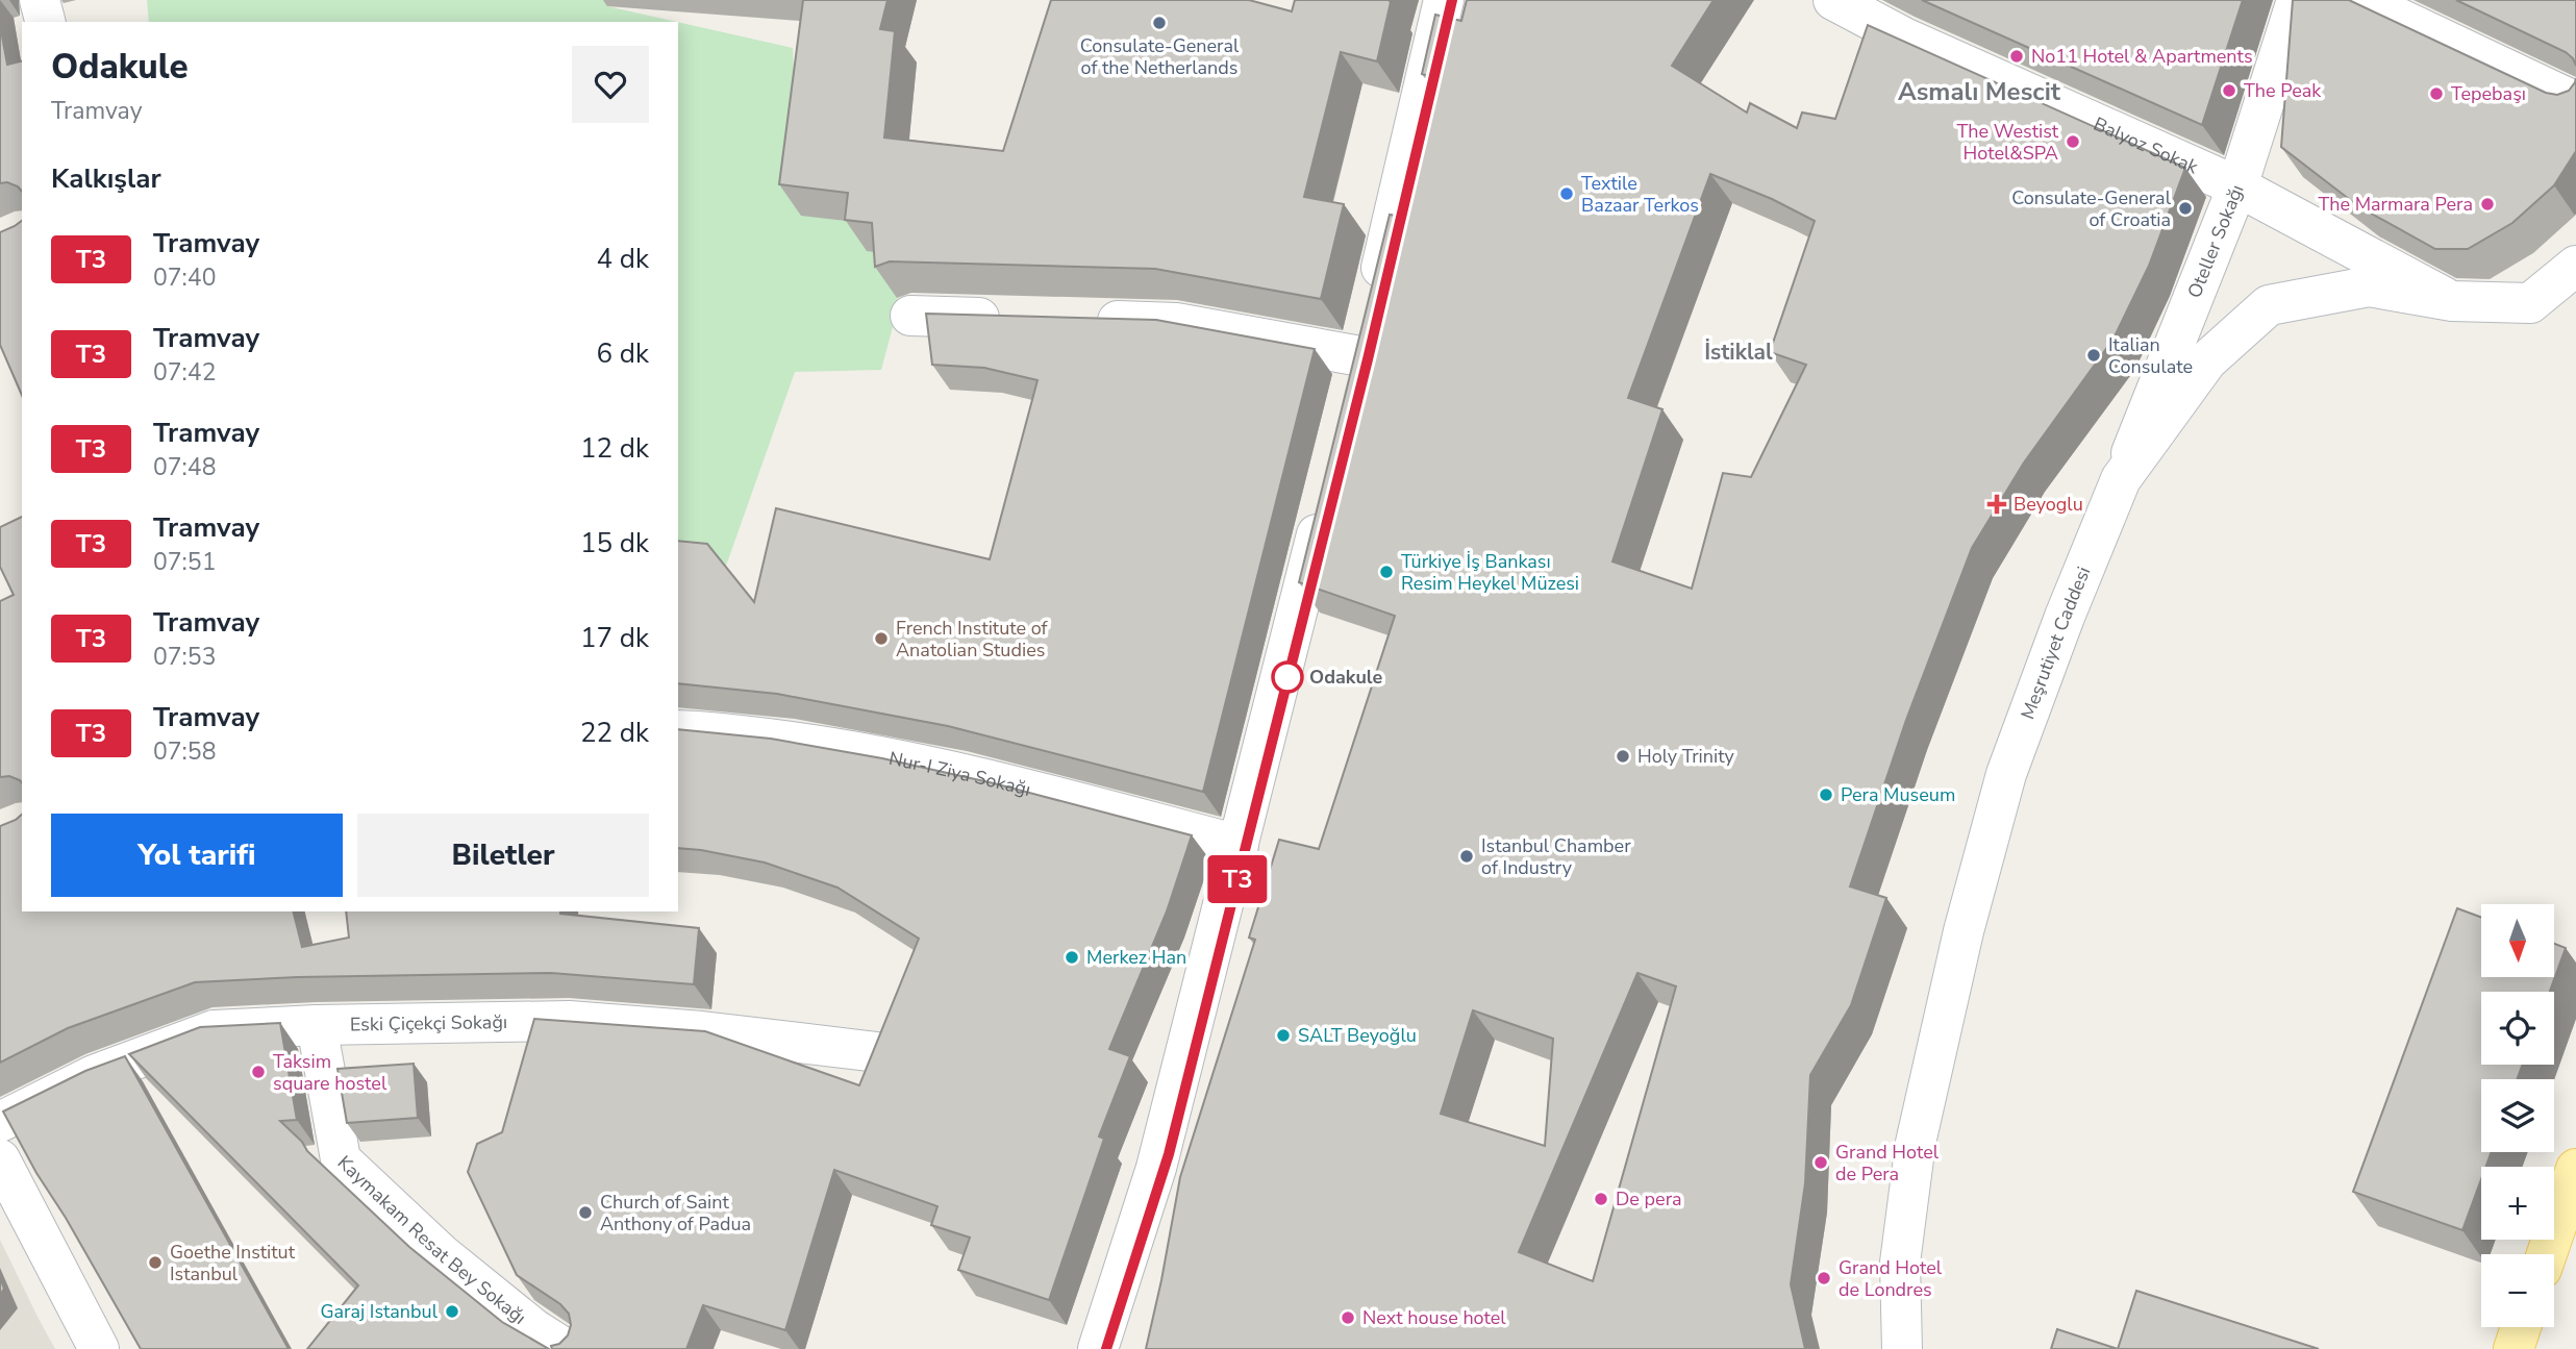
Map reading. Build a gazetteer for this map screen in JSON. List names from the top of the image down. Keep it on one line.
{"streets":{"street":["Balyoz Sokak","Oteller Sokağı","Meşrutiyet Caddesi","Nur-I Ziya Sokağı","Eski Çiçekçi Sokağı","Kaymakam Resat Bey Sokağı"]},"crossings":[["Balyoz Sokak","Oteller Sokağı"],["Balyoz Sokak","Meşrutiyet Caddesi"],["Oteller Sokağı","Meşrutiyet Caddesi"],["Eski Çiçekçi Sokağı","Kaymakam Resat Bey Sokağı"]],"districts":["Asmalı Mescit","İstiklal"],"places":{"other":["Consulate-General of the Netherlands","No11 Hotel & Apartments","The Peak","Tepebaşı","The Westist Hotel&SPA","Textile Bazaar Terkos","The Marmara Pera","Consulate-General of Croatia","Italian Consulate","Türkiye İş Bankası Resim Heykel Müzesi","French Institute of Anatolian Studies","Odakule","Holy Trinity","Pera Museum","Istanbul Chamber of Industry","Merkez Han","SALT Beyoğlu","Taksim square hostel","Grand Hotel de Pera","De pera","Church of Saint Anthony of Padua","Goethe Institut Istanbul","Grand Hotel de Londres","Garaj Istanbul","Next house hotel"],"health":["Beyoglu"]},"lines":["tram line T3"],"north":"bottom","page":{"on_map":"T3","heading":[["Odakule","Tramvay"],"Kalkışlar"],"list":[{"mark":"T3","name":"Tramvay","note":"07:40","value":"4 dk"},{"mark":"T3","name":"Tramvay","note":"07:42","value":"6 dk"},{"mark":"T3","name":"Tramvay","note":"07:48","value":"12 dk"},{"mark":"T3","name":"Tramvay","note":"07:51","value":"15 dk"},{"mark":"T3","name":"Tramvay","note":"07:53","value":"17 dk"},{"mark":"T3","name":"Tramvay","note":"07:58","value":"22 dk"}],"buttons":["Yol tarifi","Biletler"],"map_buttons":["+","−"]}}
